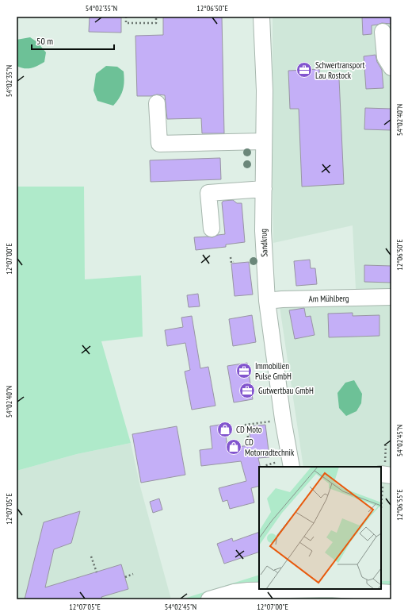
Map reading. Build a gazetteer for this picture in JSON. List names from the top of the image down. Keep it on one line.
{"streets":{"street":["Sandkrug","Am Mühlberg"]},"crossings":[["Sandkrug","Am Mühlberg"]],"places":{"office":["Schwertransport Lau Rostock","Immobilien Pulse GmbH","Gutwertbau GmbH"],"shop":["CD Moto","CD Motorradtechnik"]},"scale_bar":"50 m","coordinates":["54°02'35\"N","12°06'50\"E","54°02'40\"N","12°07'00\"E","54°02'45\"N","12°06'55\"E","12°07'05\"E"]}
